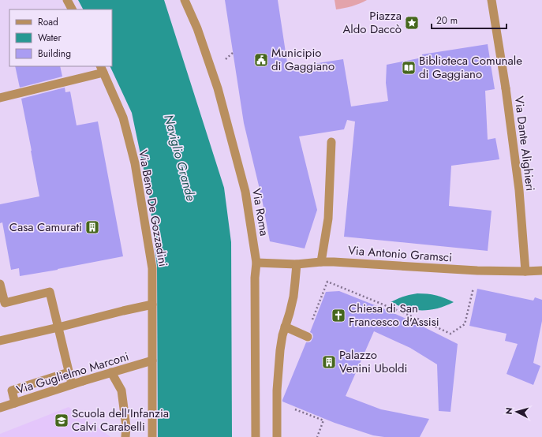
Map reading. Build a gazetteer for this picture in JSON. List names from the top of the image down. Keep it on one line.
{"streets":{"street":["Via Dante Alighieri","Via Beno De Gozzadini","Via Roma","Via Antonio Gramsci","Via Guglielmo Marconi"]},"crossings":[["Via Dante Alighieri","Via Antonio Gramsci"],["Via Beno De Gozzadini","Via Guglielmo Marconi"],["Via Roma","Via Antonio Gramsci"]],"water":["Naviglio Grande"],"places":{"place":["Piazza Aldo Daccò"],"public building":["Municipio di Gaggiano"],"library":["Biblioteca Comunale di Gaggiano"],"building":["Casa Camurati","Palazzo Venini Uboldi"],"church":["Chiesa di San Francesco d'Assisi"],"school or university":["Scuola dell'Infanzia Calvi Carabelli"]},"legend":["Road","Water","Building"],"scale_bar":"20 m","north":"left"}
